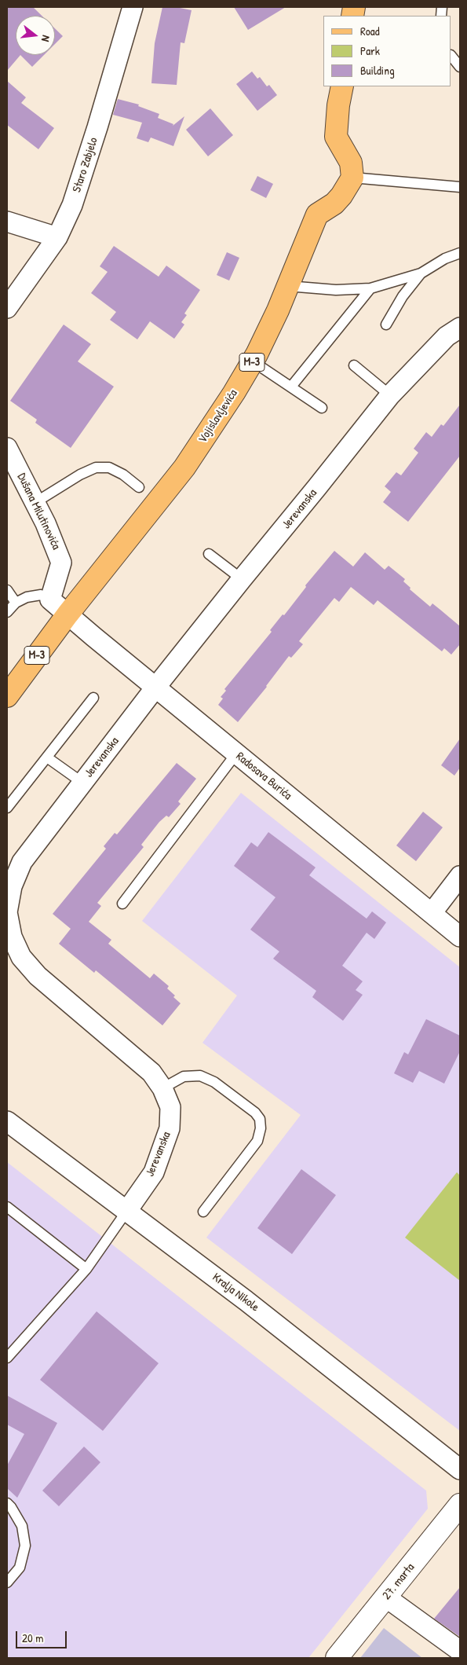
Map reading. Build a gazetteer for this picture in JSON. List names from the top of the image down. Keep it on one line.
{"streets":{"main road":["M-3","Vojislavljevića"],"street":["Staro Zabjelo","Jerevanska","Dušana Milutinovića","Radosava Burića","Kralja Nikole","27. marta"]},"crossings":[["Vojislavljevića","Radosava Burića"],["Jerevanska","Radosava Burića"],["Jerevanska","Kralja Nikole"]],"legend":["Road","Park","Building"],"scale_bar":"20 m","north":"right"}
